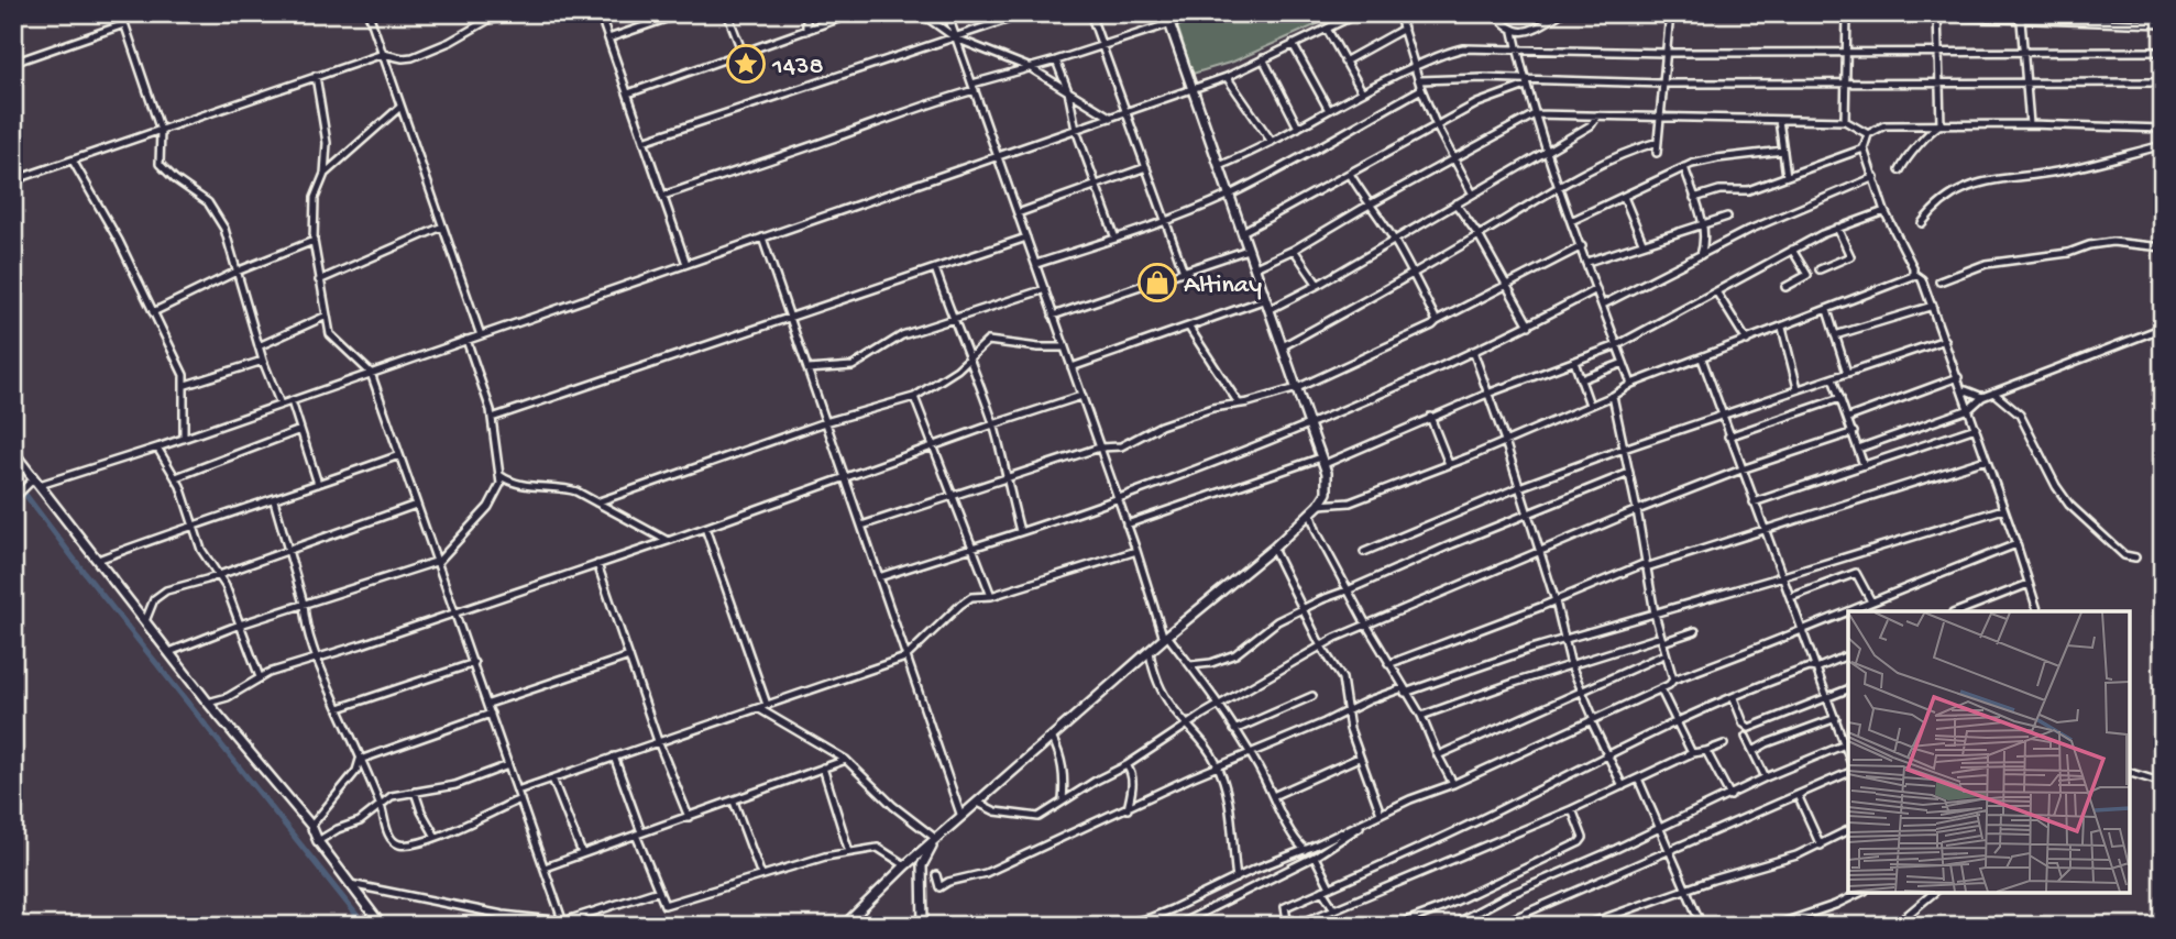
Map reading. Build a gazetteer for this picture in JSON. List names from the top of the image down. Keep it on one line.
{"places":{"place":["1438"],"shop":["Altinay"]}}
